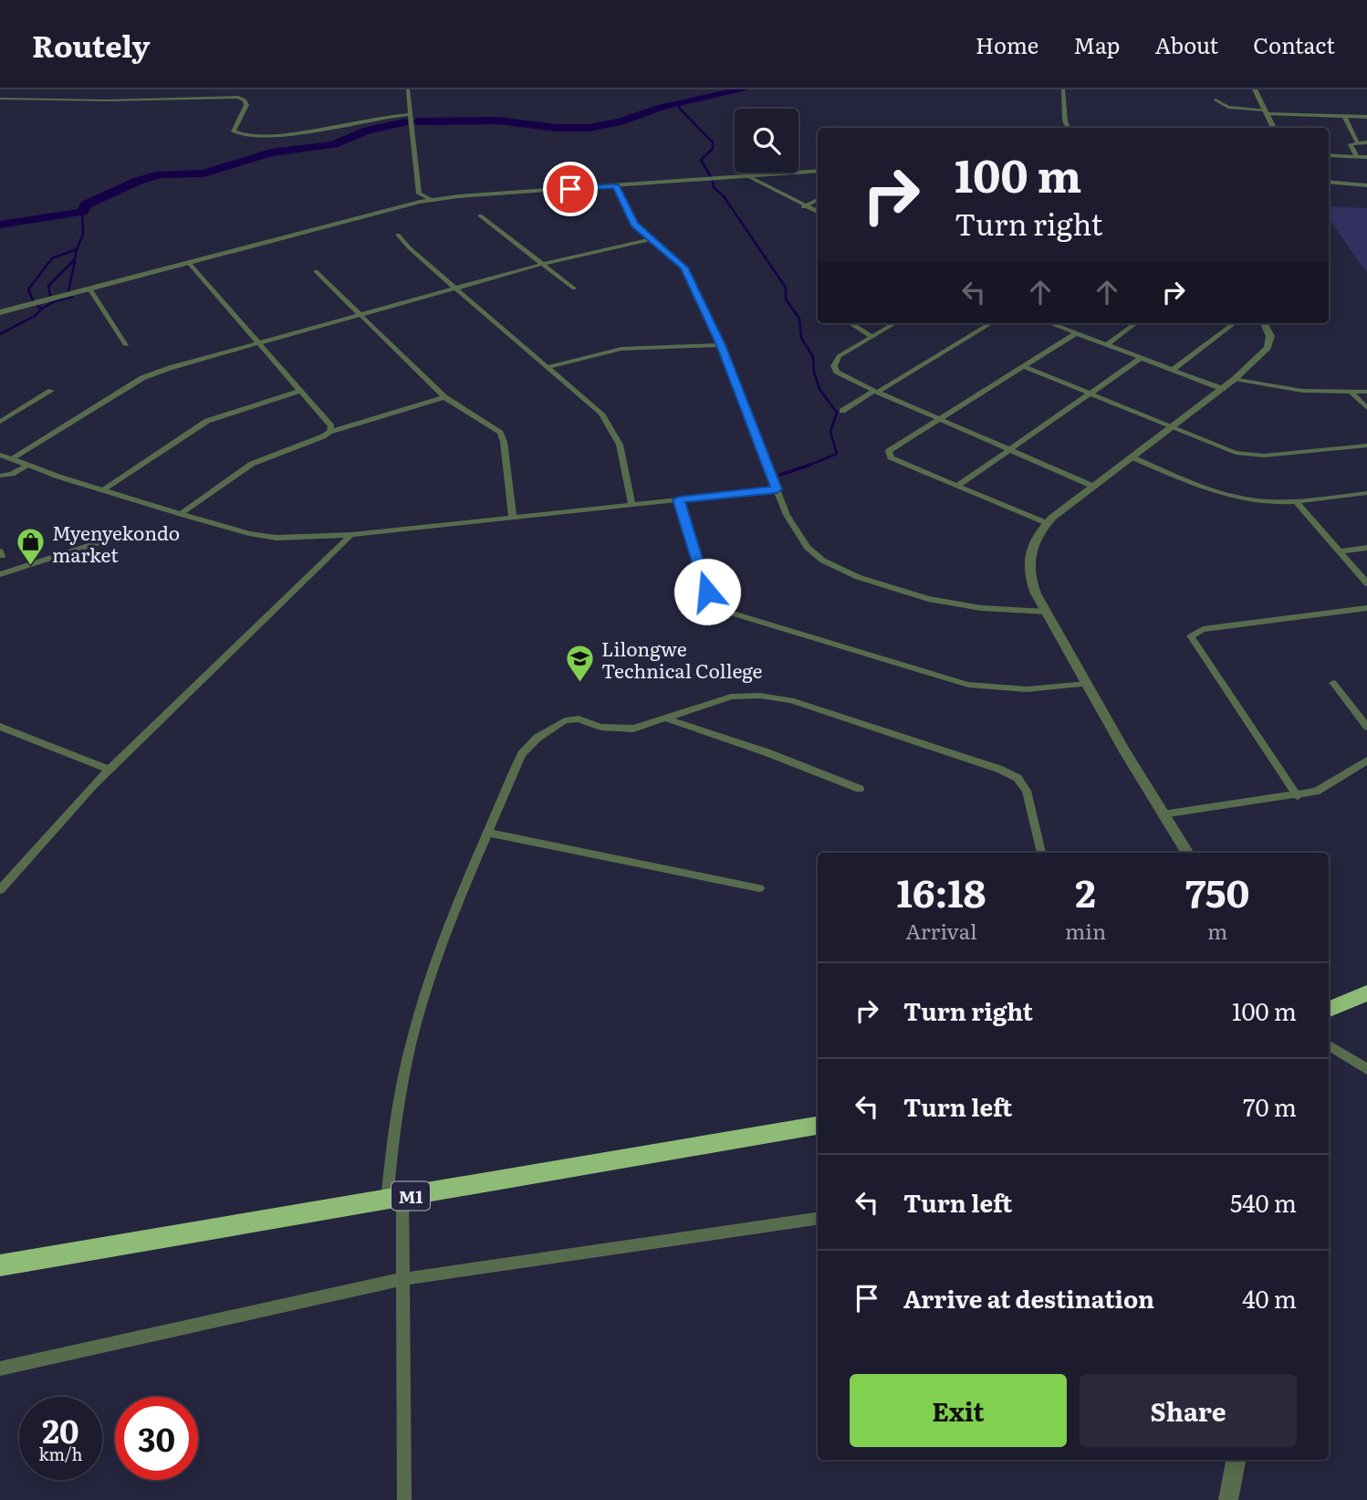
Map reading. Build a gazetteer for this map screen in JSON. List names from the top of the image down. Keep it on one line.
{"streets":{"highway":["M1"]},"places":{"shop":["Myenyekondo market"],"school or university":["Lilongwe Technical College"]},"page":{"header":"Routely","nav":["Home","Map","About","Contact"],"turn":["100 m","Turn right"],"eta":["16:18","Arrival","2","min","750","m"],"list":[{"name":"Turn right","value":"100 m"},{"name":"Turn left","value":"70 m"},{"name":"Turn left","value":"540 m"},{"name":"Arrive at destination","value":"40 m"}],"buttons":["Exit","Share"],"speed":"20 km/h","limit":"30"}}
